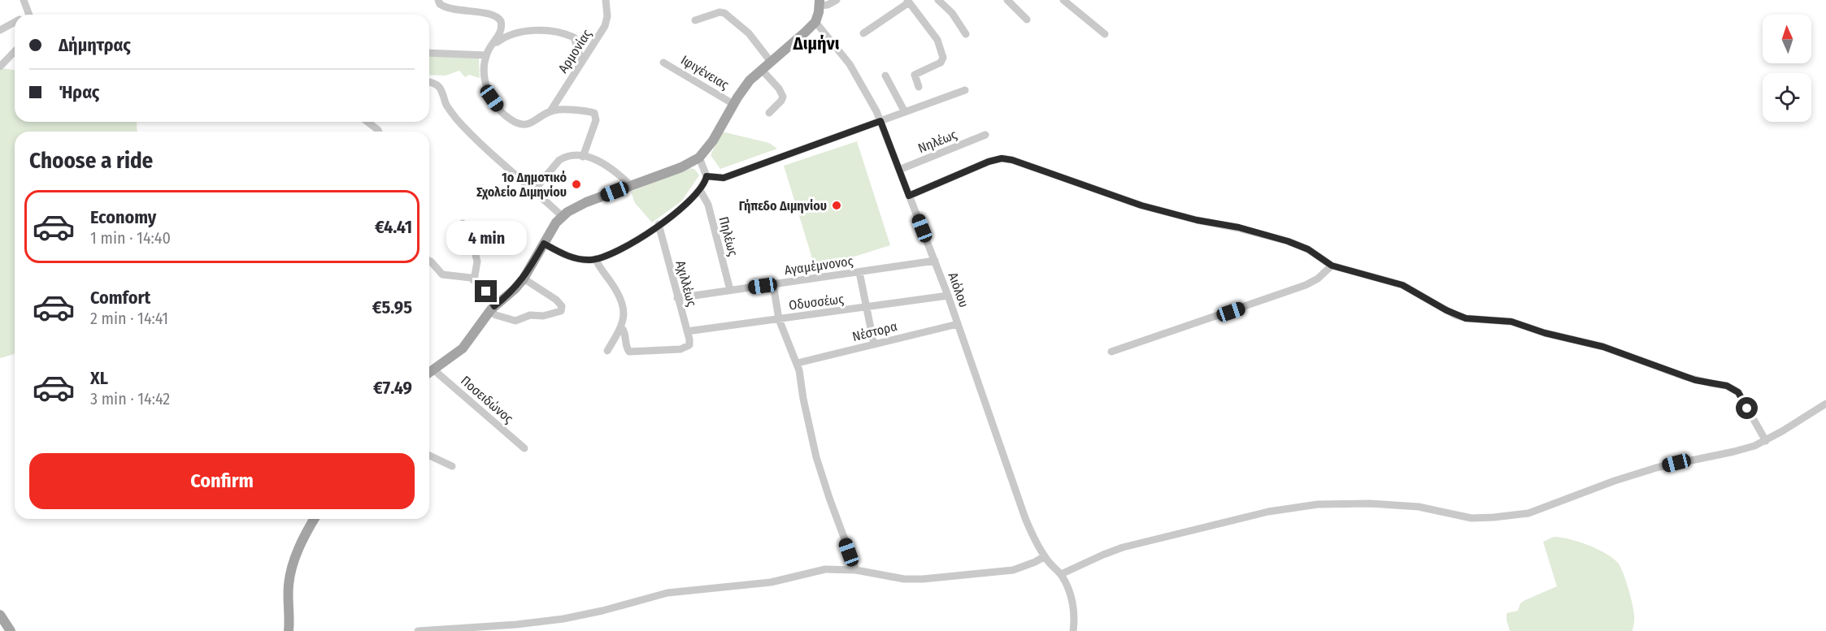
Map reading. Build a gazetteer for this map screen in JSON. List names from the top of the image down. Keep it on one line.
{"streets":{"street":["Αρμονίας","Ιφιγένειας","Νηλέως","Πηλέως","Αγαμέμνονος","Αχιλλέως","Αιόλου","Οδυσσέως","Νέστορα","Ποσειδώνος"]},"crossings":[["Νηλέως","Αιόλου"],["Πηλέως","Αγαμέμνονος"],["Αγαμέμνονος","Αχιλλέως"],["Αγαμέμνονος","Αιόλου"],["Αχιλλέως","Οδυσσέως"],["Αιόλου","Οδυσσέως"],["Αιόλου","Νέστορα"]],"districts":["Διμήνι"],"places":["1ο Δημοτικό Σχολείο Διμηνίου","Γήπεδο Διμηνίου"],"north":"top","page":{"banner":["Δήμητρας","Ήρας"],"heading":"Choose a ride","list":[{"name":"Economy","note":"1 min · 14:40","value":"€4.41"},{"name":"Comfort","note":"2 min · 14:41","value":"€5.95"},{"name":"XL","note":"3 min · 14:42","value":"€7.49"}],"bubble":"4 min","buttons":"Confirm"}}
